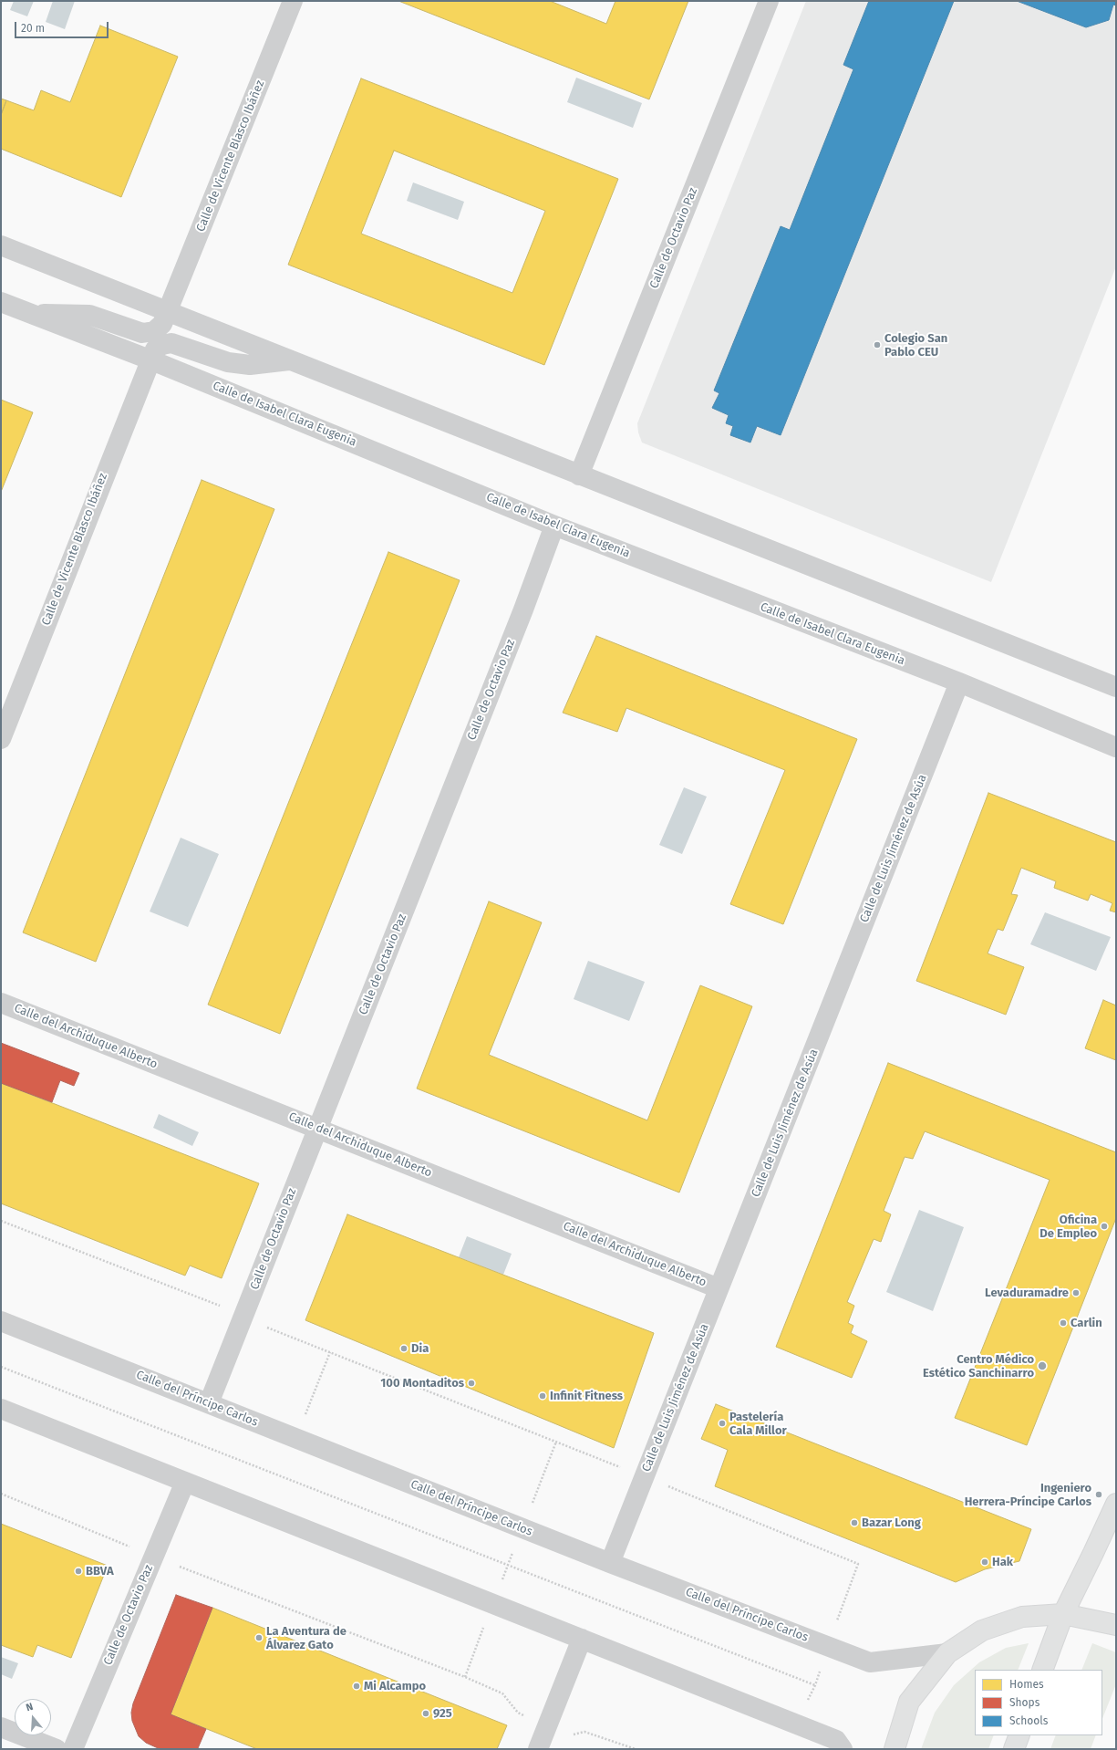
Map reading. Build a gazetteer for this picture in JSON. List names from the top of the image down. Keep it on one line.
{"streets":{"street":["Calle de Vicente Blasco Ibáñez","Calle de Octavio Paz","Calle de Isabel Clara Eugenia","Calle de Luis Jiménez de Asúa","Calle del Archiduque Alberto","Calle del Príncipe Carlos"]},"crossings":[["Calle de Vicente Blasco Ibáñez","Calle de Isabel Clara Eugenia"],["Calle de Octavio Paz","Calle de Isabel Clara Eugenia"],["Calle de Octavio Paz","Calle del Archiduque Alberto"],["Calle de Octavio Paz","Calle del Príncipe Carlos"],["Calle de Isabel Clara Eugenia","Calle de Luis Jiménez de Asúa"],["Calle de Luis Jiménez de Asúa","Calle del Archiduque Alberto"],["Calle de Luis Jiménez de Asúa","Calle del Príncipe Carlos"]],"places":["Colegio San Pablo CEU","Oficina De Empleo","Levaduramadre","Carlin","Dia","Centro Médico Estético Sanchinarro","100 Montaditos","Infinit Fitness","Pastelería Cala Millor","Ingeniero Herrera-Príncipe Carlos","Bazar Long","Hak","BBVA","La Aventura de Álvarez Gato","Mi Alcampo","925"],"legend":["Homes","Shops","Schools"],"scale_bar":"20 m","north":"top"}
